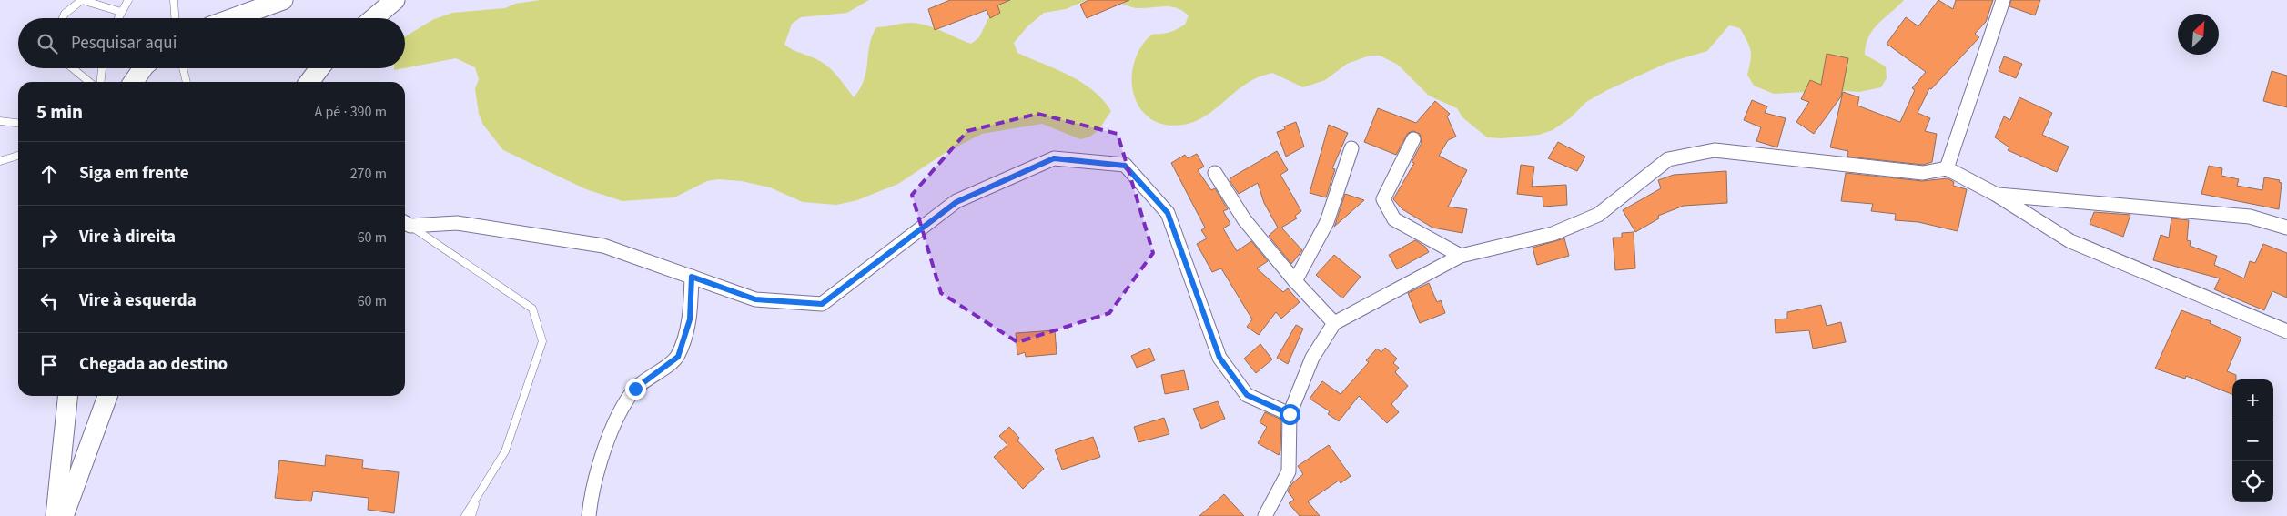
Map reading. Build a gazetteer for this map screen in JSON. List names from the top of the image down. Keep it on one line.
{"north":"top right","page":{"search":"Pesquisar aqui","heading":["5 min","A pé · 390 m"],"list":[["Siga em frente","270 m"],["Vire à direita","60 m"],["Vire à esquerda","60 m"],"Chegada ao destino"],"map_buttons":["+","−"]}}
